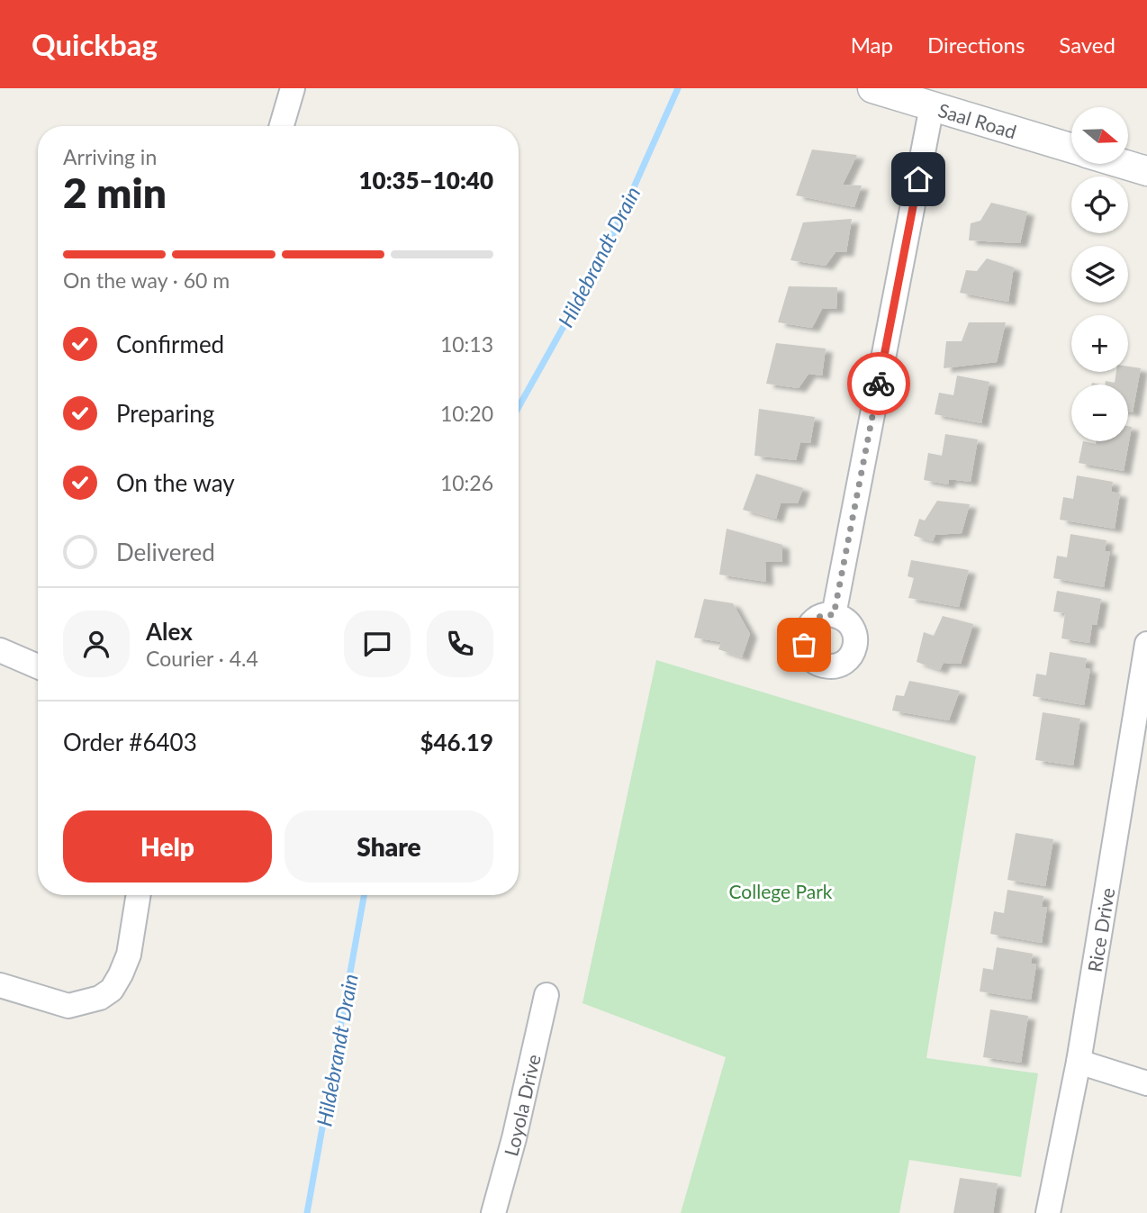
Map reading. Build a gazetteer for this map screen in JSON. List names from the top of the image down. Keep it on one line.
{"streets":{"street":["Saal Road","Rice Drive","Loyola Drive"]},"water":["Hildebrandt Drain"],"parks":["College Park"],"north":"right","page":{"header":"Quickbag","nav":["Map","Directions","Saved"],"map_buttons":["+","−"],"heading":["2 min","Arriving in","10:35–10:40"],"panel":["Alex","Courier · 4.4","Order #6403","$46.19"],"bar":"On the way · 60 m","list":[["Confirmed","10:13"],["Preparing","10:20"],["On the way","10:26"],"Delivered"],"buttons":["Help","Share"]}}
